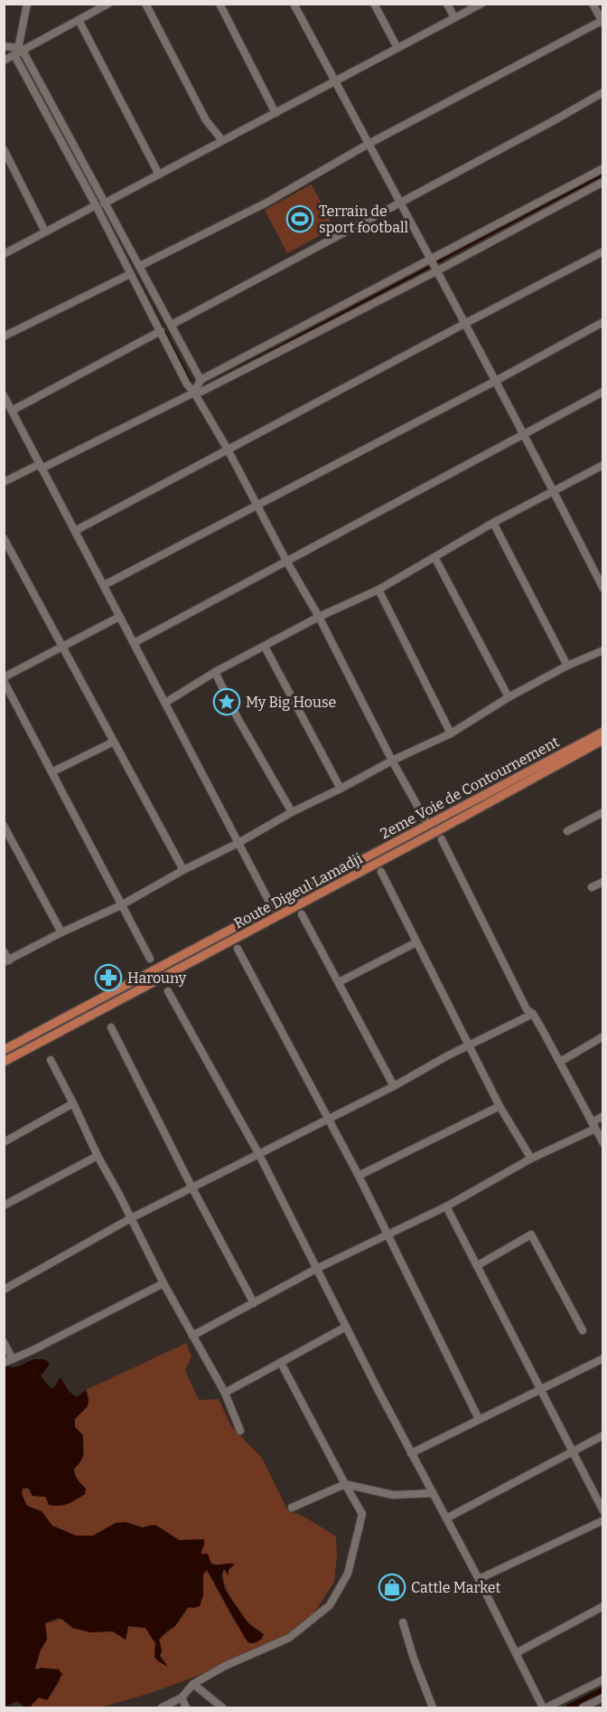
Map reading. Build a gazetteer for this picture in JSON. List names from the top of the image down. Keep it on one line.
{"streets":{"main road":["2eme Voie de Contournement","Route Digeul Lamadji"]},"crossings":[["2eme Voie de Contournement","Route Digeul Lamadji"]],"places":{"sports":["Terrain de sport football"],"place":["My Big House"],"pharmacy":["Harouny"],"shop":["Cattle Market"]}}
